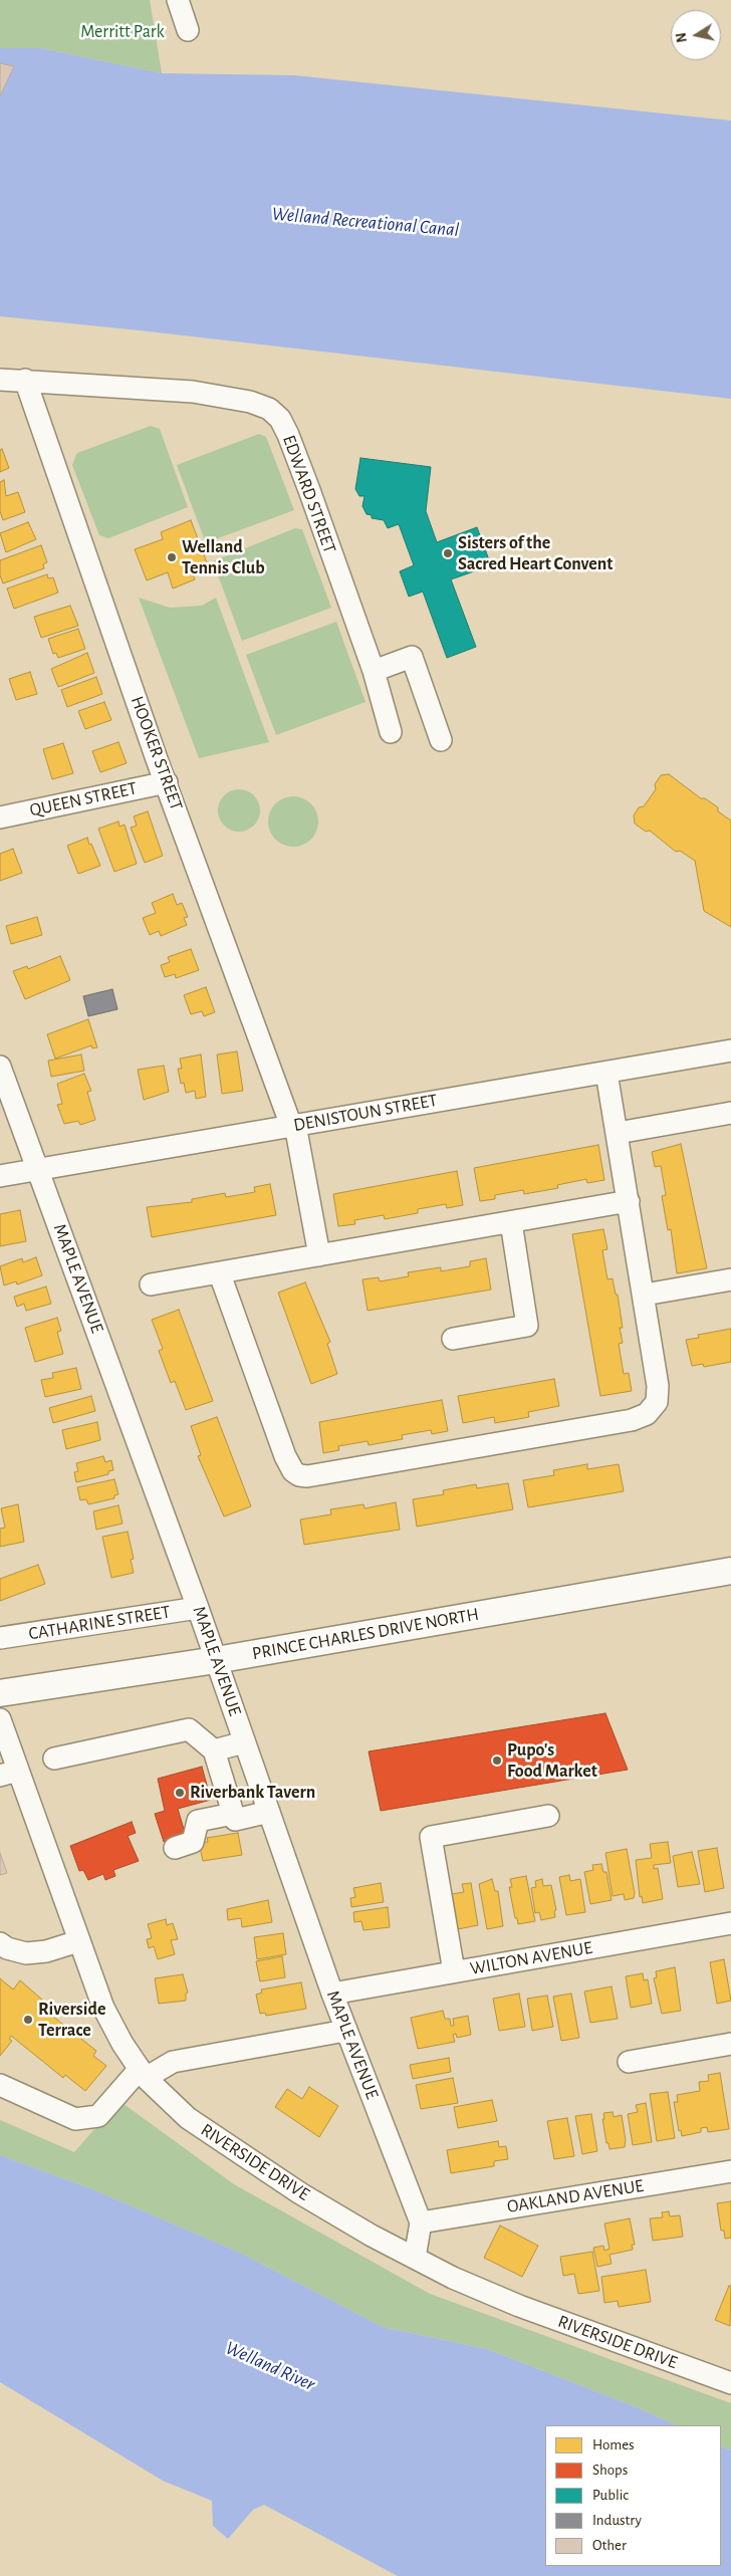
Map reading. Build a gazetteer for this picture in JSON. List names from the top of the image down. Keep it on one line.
{"streets":{"main road":["PRINCE CHARLES DRIVE NORTH"],"street":["EDWARD STREET","HOOKER STREET","QUEEN STREET","DENISTOUN STREET","MAPLE AVENUE","CATHARINE STREET","WILTON AVENUE","RIVERSIDE DRIVE","OAKLAND AVENUE"]},"crossings":[["EDWARD STREET","HOOKER STREET"],["HOOKER STREET","QUEEN STREET"],["HOOKER STREET","DENISTOUN STREET"],["DENISTOUN STREET","MAPLE AVENUE"],["MAPLE AVENUE","CATHARINE STREET"],["MAPLE AVENUE","PRINCE CHARLES DRIVE NORTH"],["MAPLE AVENUE","WILTON AVENUE"],["MAPLE AVENUE","OAKLAND AVENUE"]],"water":["Welland Recreational Canal","Welland River"],"parks":["Merritt Park"],"places":["Sisters of the Sacred Heart Convent","Welland Tennis Club","Pupo's Food Market","Riverbank Tavern","Riverside Terrace"],"legend":["Homes","Shops","Public","Industry","Other"],"north":"left"}
